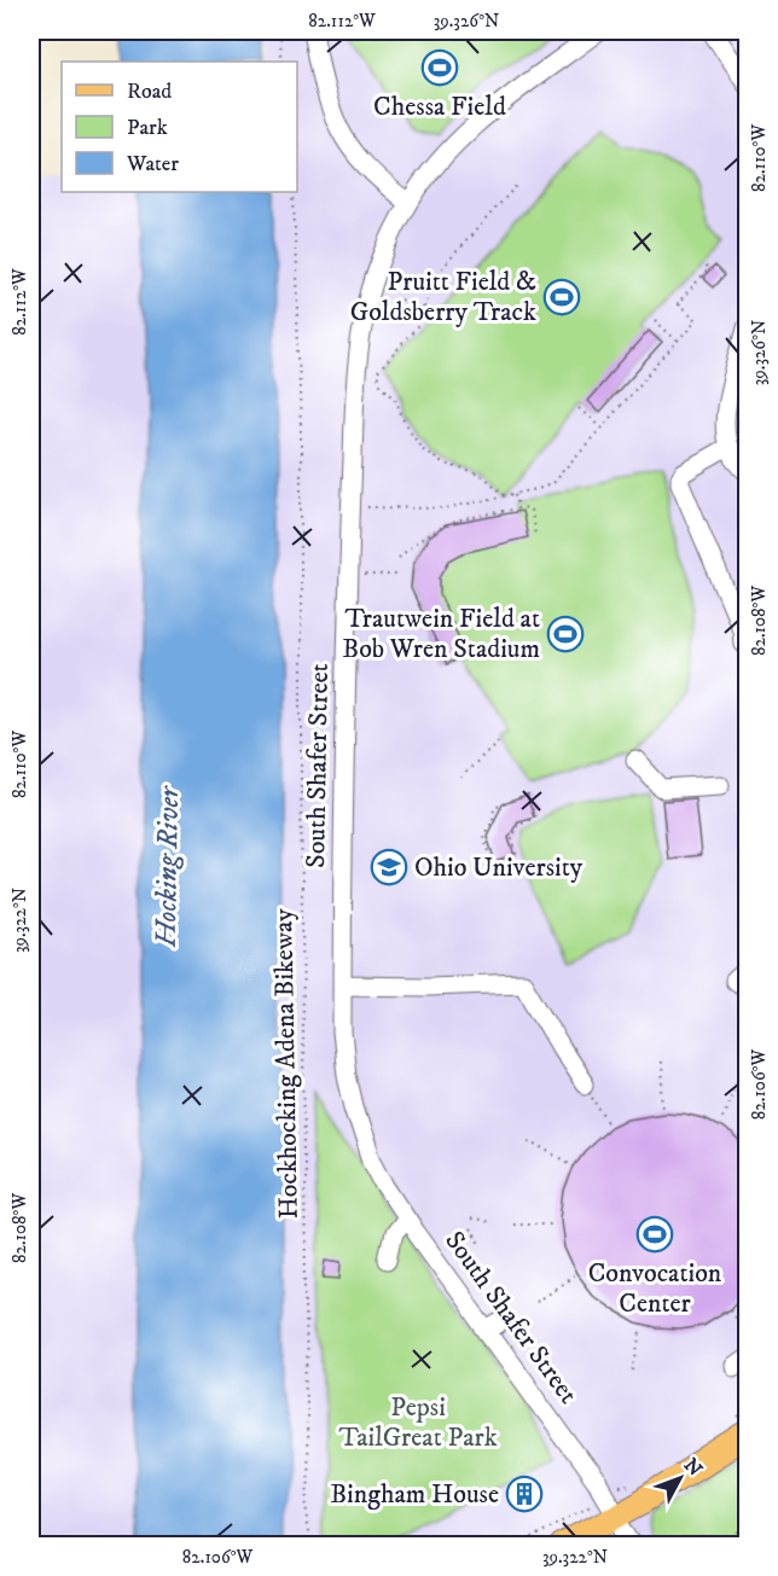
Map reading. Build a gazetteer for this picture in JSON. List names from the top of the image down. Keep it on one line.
{"streets":{"street":["South Shafer Street"],"path":["Hockhocking Adena Bikeway"]},"water":["Hocking River"],"parks":["Pepsi TailGreat Park"],"places":{"sports":["Chessa Field","Pruitt Field & Goldsberry Track","Trautwein Field at Bob Wren Stadium","Convocation Center"],"school or university":["Ohio University"],"building":["Bingham House"]},"legend":["Road","Park","Water"],"north":"top right","coordinates":["82.112°W","39.326°N","82.110°W","82.108°W","39.322°N","82.106°W"]}
